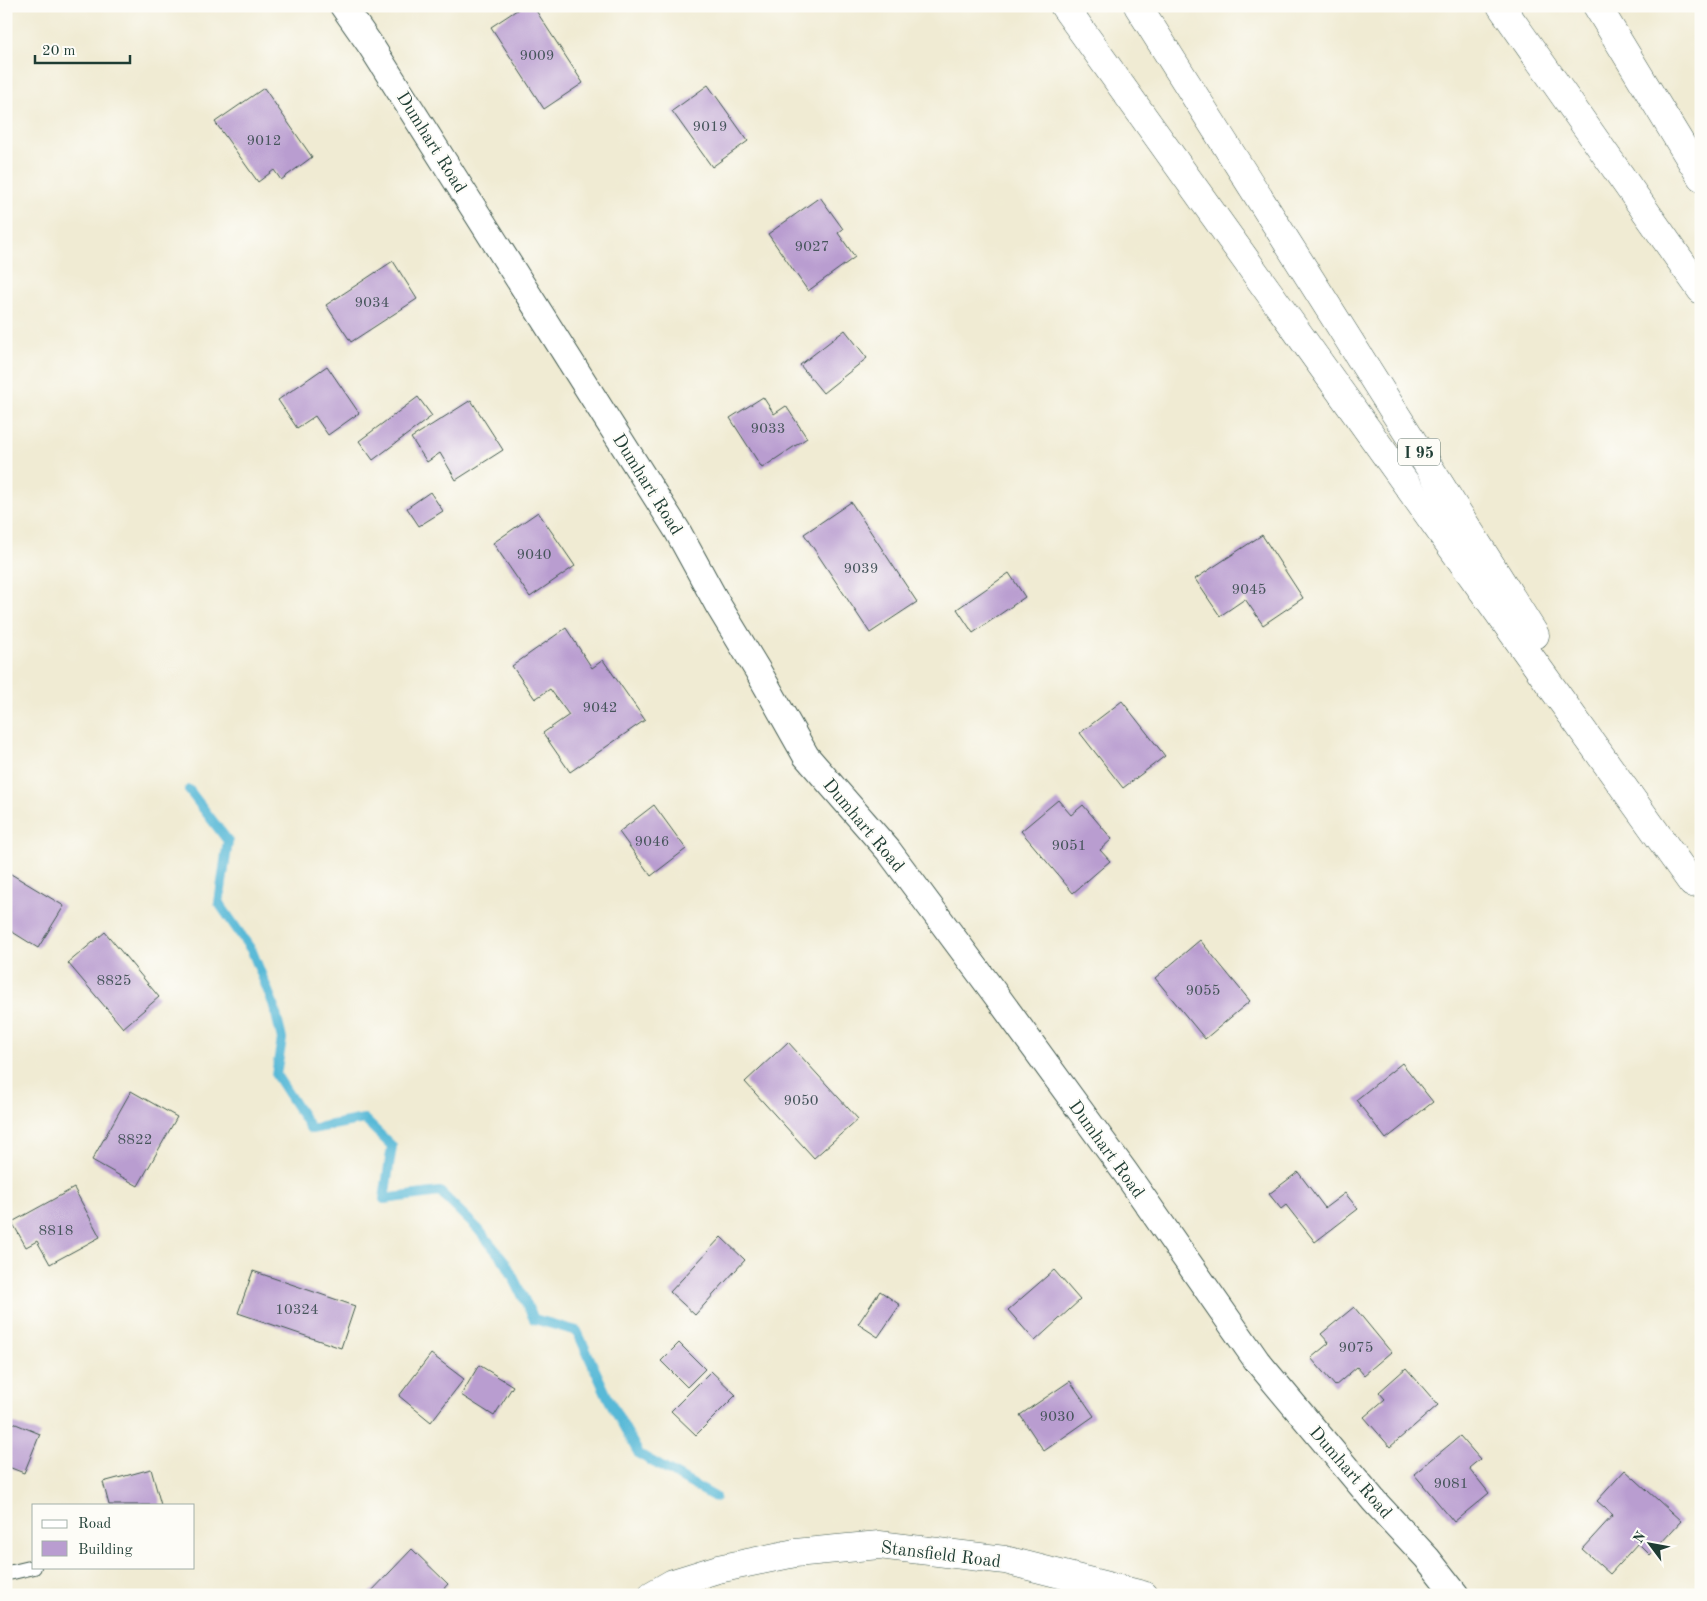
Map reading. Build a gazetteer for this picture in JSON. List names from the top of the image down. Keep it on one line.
{"streets":{"main road":["I 95","Stansfield Road"],"street":["Dumhart Road"]},"house_numbers":["9009","9019","9012","9027","9034","9033","9040","9039","9045","9042","9046","9051","8825","9055","9050","8822","8818","10324","9075","9030","9081"],"legend":["Road","Building"],"scale_bar":"20 m","north":"top left"}
